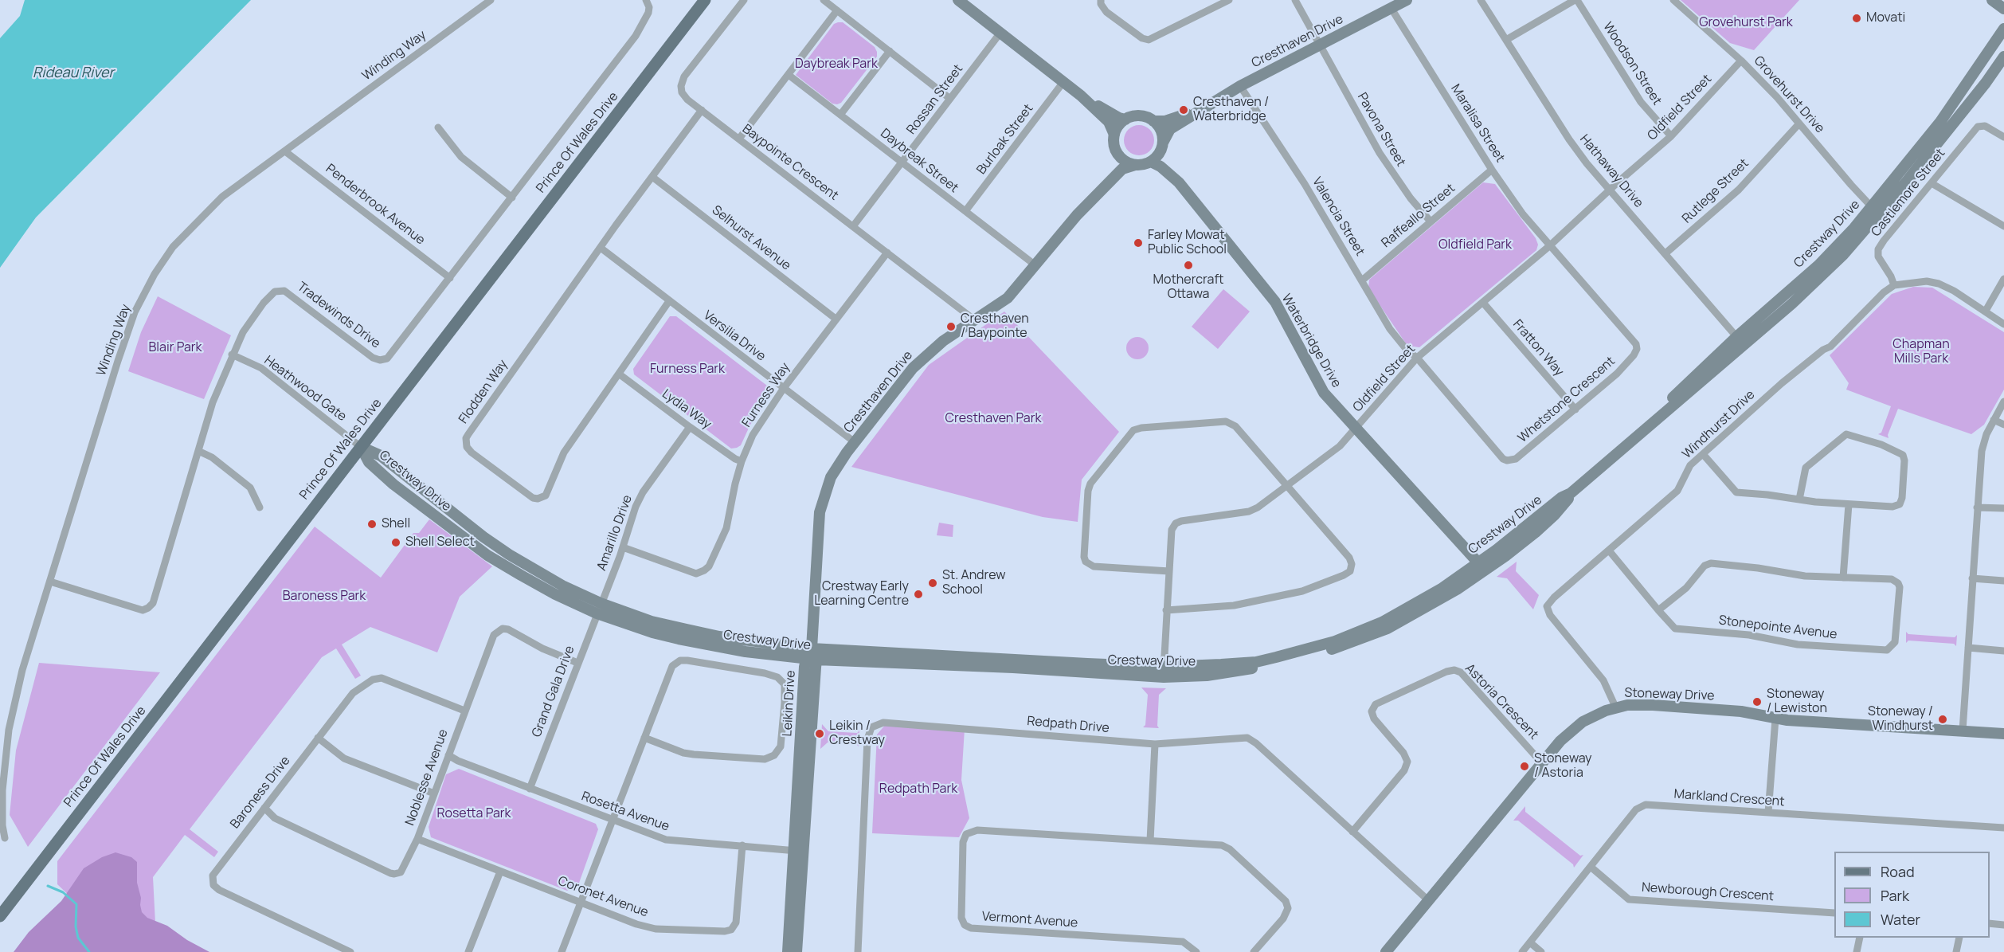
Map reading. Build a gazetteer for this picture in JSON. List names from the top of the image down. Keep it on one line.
{"streets":{"main road":["Prince Of Wales Drive"],"street":["Cresthaven Drive","Winding Way","Woodson Street","Grovehurst Drive","Rossan Street","Oldfield Street","Maralisa Street","Pavona Street","Burloak Street","Daybreak Street","Baypointe Crescent","Hathaway Drive","Rutlege Street","Castlemore Street","Penderbrook Avenue","Raffeallo Street","Valencia Street","Crestway Drive","Selhurst Avenue","Tradewinds Drive","Versilia Drive","Waterbridge Drive","Fratton Way","Heathwood Gate","Flodden Way","Furness Way","Whetstone Crescent","Lydia Way","Windhurst Drive","Amarillo Drive","Stonepointe Avenue","Grand Gala Drive","Stoneway Drive","Astoria Crescent","Leikin Drive","Redpath Drive","Noblesse Avenue","Baroness Drive","Markland Crescent","Rosetta Avenue","Newborough Crescent","Coronet Avenue","Vermont Avenue"]},"crossings":[["Cresthaven Drive","Maralisa Street"],["Cresthaven Drive","Pavona Street"],["Cresthaven Drive","Daybreak Street"],["Cresthaven Drive","Baypointe Crescent"],["Cresthaven Drive","Valencia Street"],["Cresthaven Drive","Crestway Drive"],["Cresthaven Drive","Versilia Drive"],["Cresthaven Drive","Waterbridge Drive"],["Cresthaven Drive","Leikin Drive"],["Winding Way","Penderbrook Avenue"],["Winding Way","Tradewinds Drive"],["Woodson Street","Oldfield Street"],["Grovehurst Drive","Oldfield Street"],["Grovehurst Drive","Rutlege Street"],["Grovehurst Drive","Crestway Drive"],["Rossan Street","Daybreak Street"],["Rossan Street","Baypointe Crescent"],["Oldfield Street","Maralisa Street"],["Oldfield Street","Hathaway Drive"],["Oldfield Street","Valencia Street"],["Oldfield Street","Crestway Drive"],["Oldfield Street","Waterbridge Drive"],["Oldfield Street","Fratton Way"],["Oldfield Street","Whetstone Crescent"],["Maralisa Street","Raffeallo Street"],["Maralisa Street","Whetstone Crescent"],["Pavona Street","Raffeallo Street"],["Burloak Street","Daybreak Street"],["Prince Of Wales Drive","Crestway Drive"],["Prince Of Wales Drive","Heathwood Gate"],["Baypointe Crescent","Flodden Way"],["Baypointe Crescent","Furness Way"],["Hathaway Drive","Rutlege Street"],["Hathaway Drive","Crestway Drive"],["Castlemore Street","Windhurst Drive"],["Penderbrook Avenue","Tradewinds Drive"],["Raffeallo Street","Valencia Street"],["Valencia Street","Whetstone Crescent"],["Crestway Drive","Waterbridge Drive"],["Crestway Drive","Heathwood Gate"],["Crestway Drive","Amarillo Drive"],["Crestway Drive","Grand Gala Drive"],["Crestway Drive","Leikin Drive"],["Selhurst Avenue","Flodden Way"],["Selhurst Avenue","Furness Way"],["Tradewinds Drive","Heathwood Gate"],["Versilia Drive","Flodden Way"],["Versilia Drive","Furness Way"],["Fratton Way","Whetstone Crescent"],["Flodden Way","Lydia Way"],["Furness Way","Lydia Way"],["Furness Way","Amarillo Drive"],["Lydia Way","Amarillo Drive"],["Windhurst Drive","Stonepointe Avenue"],["Windhurst Drive","Stoneway Drive"],["Amarillo Drive","Grand Gala Drive"],["Grand Gala Drive","Noblesse Avenue"],["Grand Gala Drive","Rosetta Avenue"],["Stoneway Drive","Astoria Crescent"],["Stoneway Drive","Redpath Drive"],["Astoria Crescent","Redpath Drive"],["Leikin Drive","Rosetta Avenue"],["Noblesse Avenue","Baroness Drive"],["Noblesse Avenue","Rosetta Avenue"],["Noblesse Avenue","Coronet Avenue"],["Markland Crescent","Newborough Crescent"],["Rosetta Avenue","Coronet Avenue"]],"water":["Rideau River"],"parks":["Grovehurst Park","Daybreak Park","Oldfield Park","Chapman Mills Park","Blair Park","Furness Park","Cresthaven Park","Baroness Park","Redpath Park","Rosetta Park"],"places":["Movati","Cresthaven / Waterbridge","Farley Mowat Public School","Mothercraft Ottawa","Cresthaven / Baypointe","Shell","Shell Select","St. Andrew School","Crestway Early Learning Centre","Stoneway / Lewiston","Stoneway / Windhurst","Leikin / Crestway","Stoneway / Astoria"],"legend":["Road","Park","Water"]}
